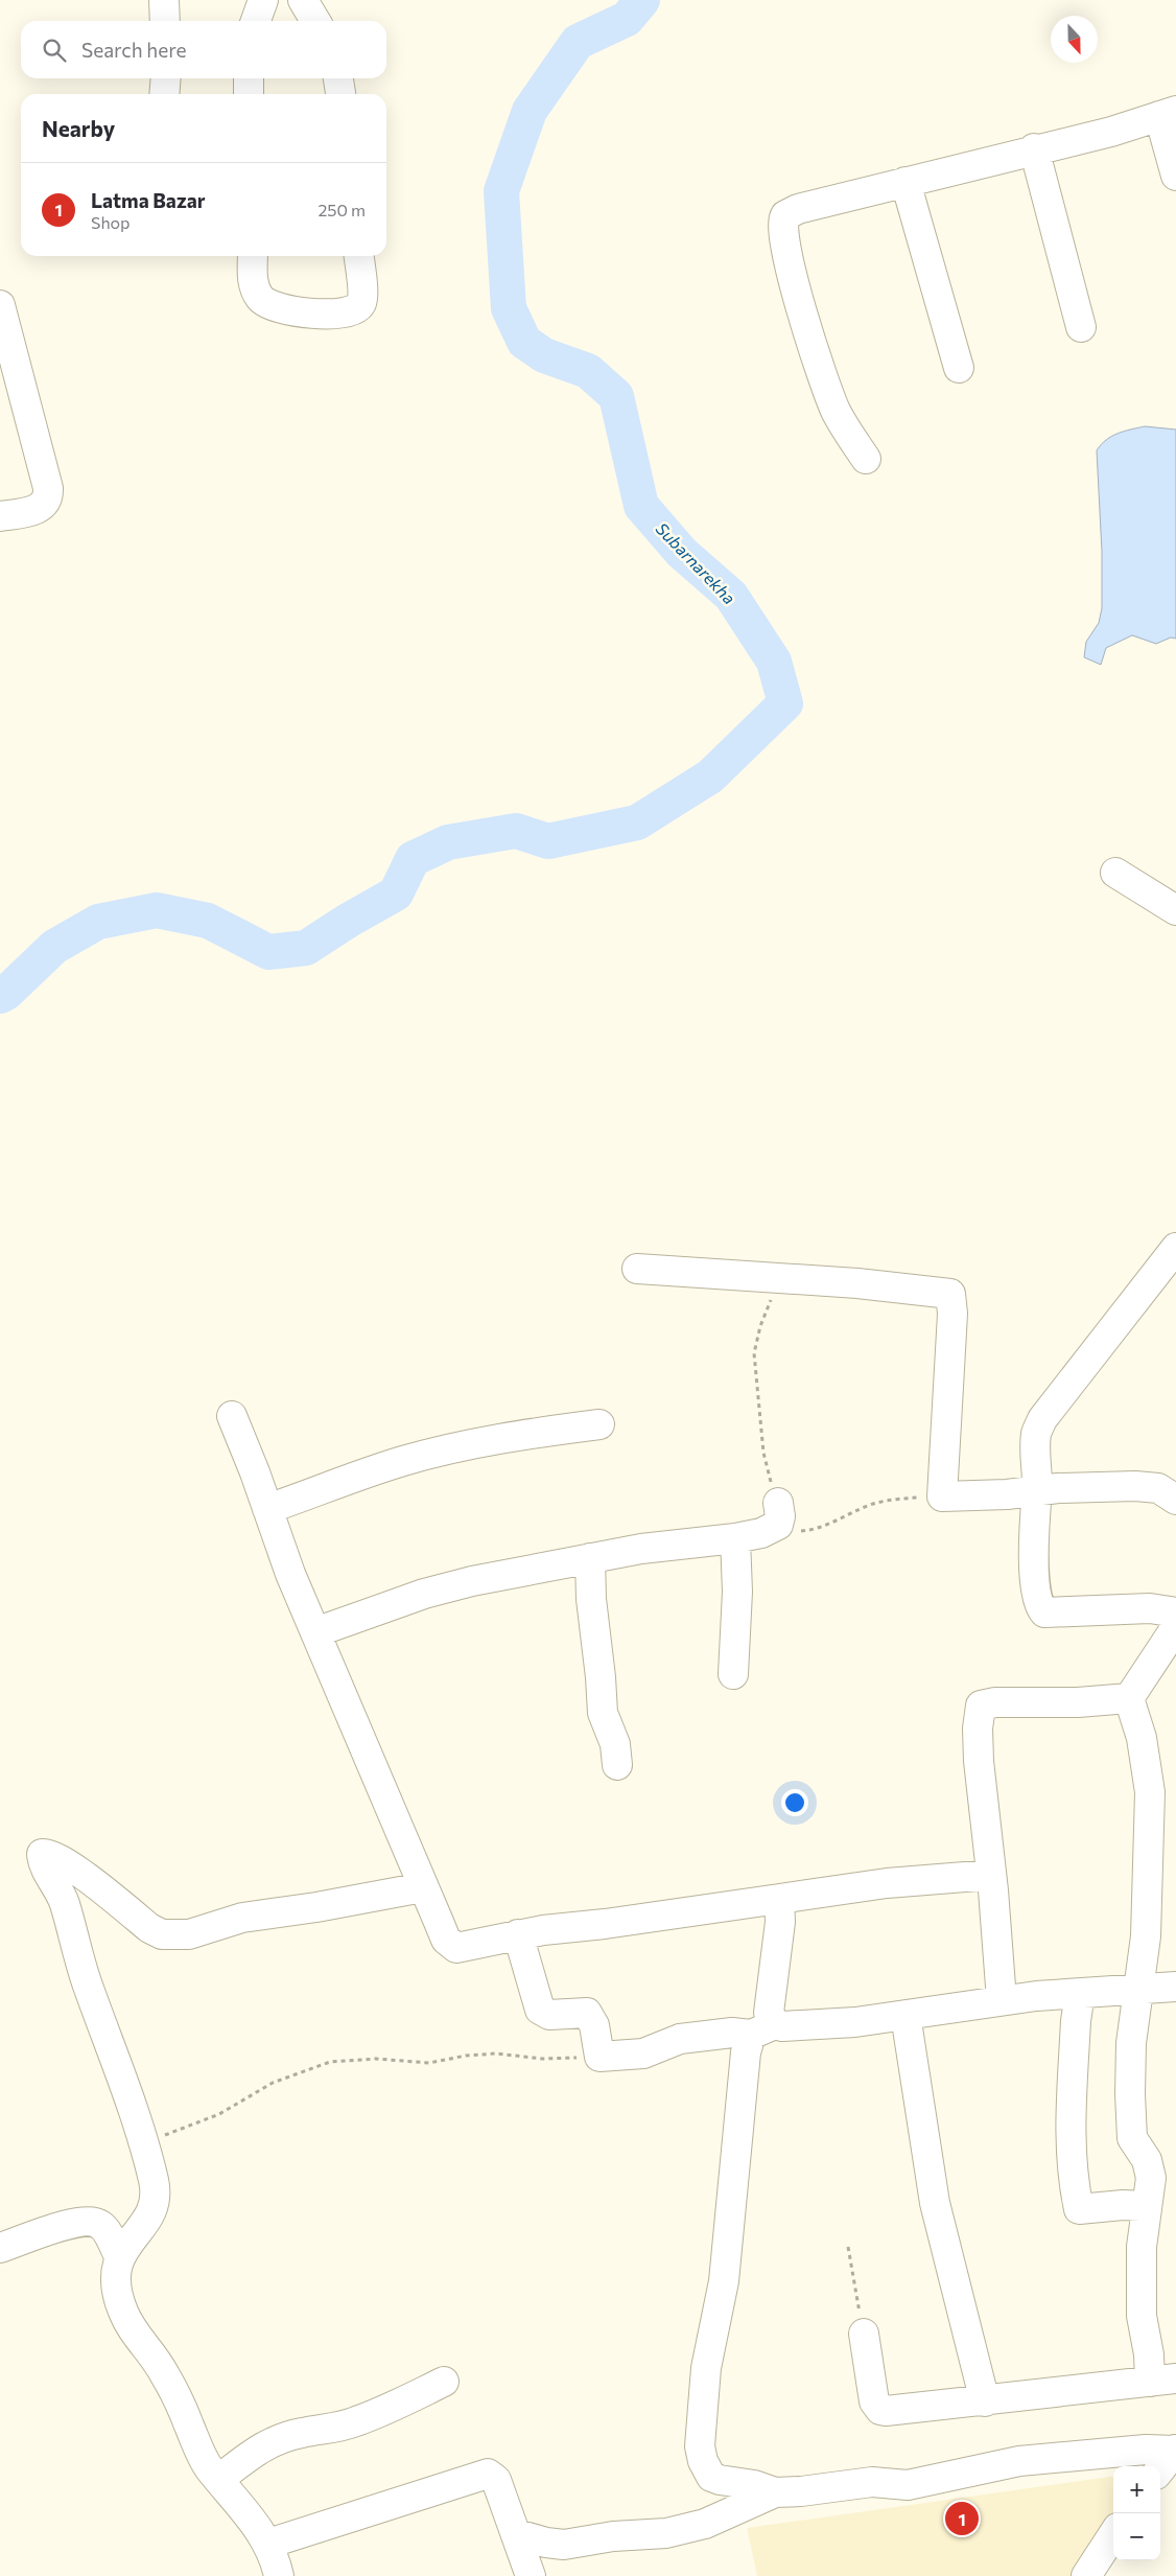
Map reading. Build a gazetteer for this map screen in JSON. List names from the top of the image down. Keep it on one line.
{"water":["Subarnarekha"],"north":"bottom","page":{"search":"Search here","heading":"Nearby","list":[{"mark":"1","name":"Latma Bazar","note":"Shop","value":"250 m"}],"map_buttons":["+","−"],"pins":"1"}}
